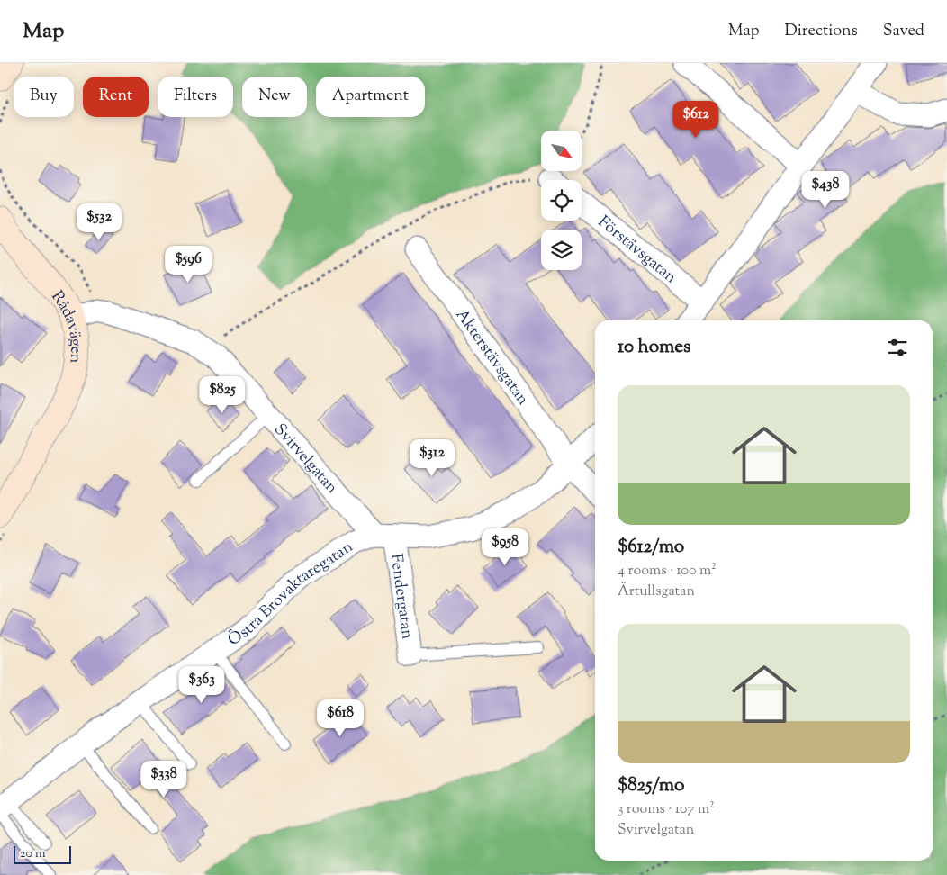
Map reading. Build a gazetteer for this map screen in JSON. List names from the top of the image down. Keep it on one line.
{"streets":{"street":["Förstävsgatan","Rådavägen","Akterstävsgatan","Svirvelgatan","Östra Brovaktaregatan","Fendergatan"]},"crossings":[["Rådavägen","Svirvelgatan"],["Akterstävsgatan","Östra Brovaktaregatan"],["Svirvelgatan","Östra Brovaktaregatan"],["Svirvelgatan","Fendergatan"],["Östra Brovaktaregatan","Fendergatan"]],"scale_bar":"20 m","north":"bottom right","page":{"header":"Map","nav":["Map","Directions","Saved"],"chip":["Buy","Rent","Filters","New","Apartment"],"price":["$612","$438","$532","$596","$825","$312","$958","$363","$618","$338"],"heading":"10 homes","list":[{"name":"$612/mo","note":"4 rooms · 100 m² · Ärtullsgatan"},{"name":"$825/mo","note":"3 rooms · 107 m² · Svirvelgatan"}],"scale":"20 m"}}
